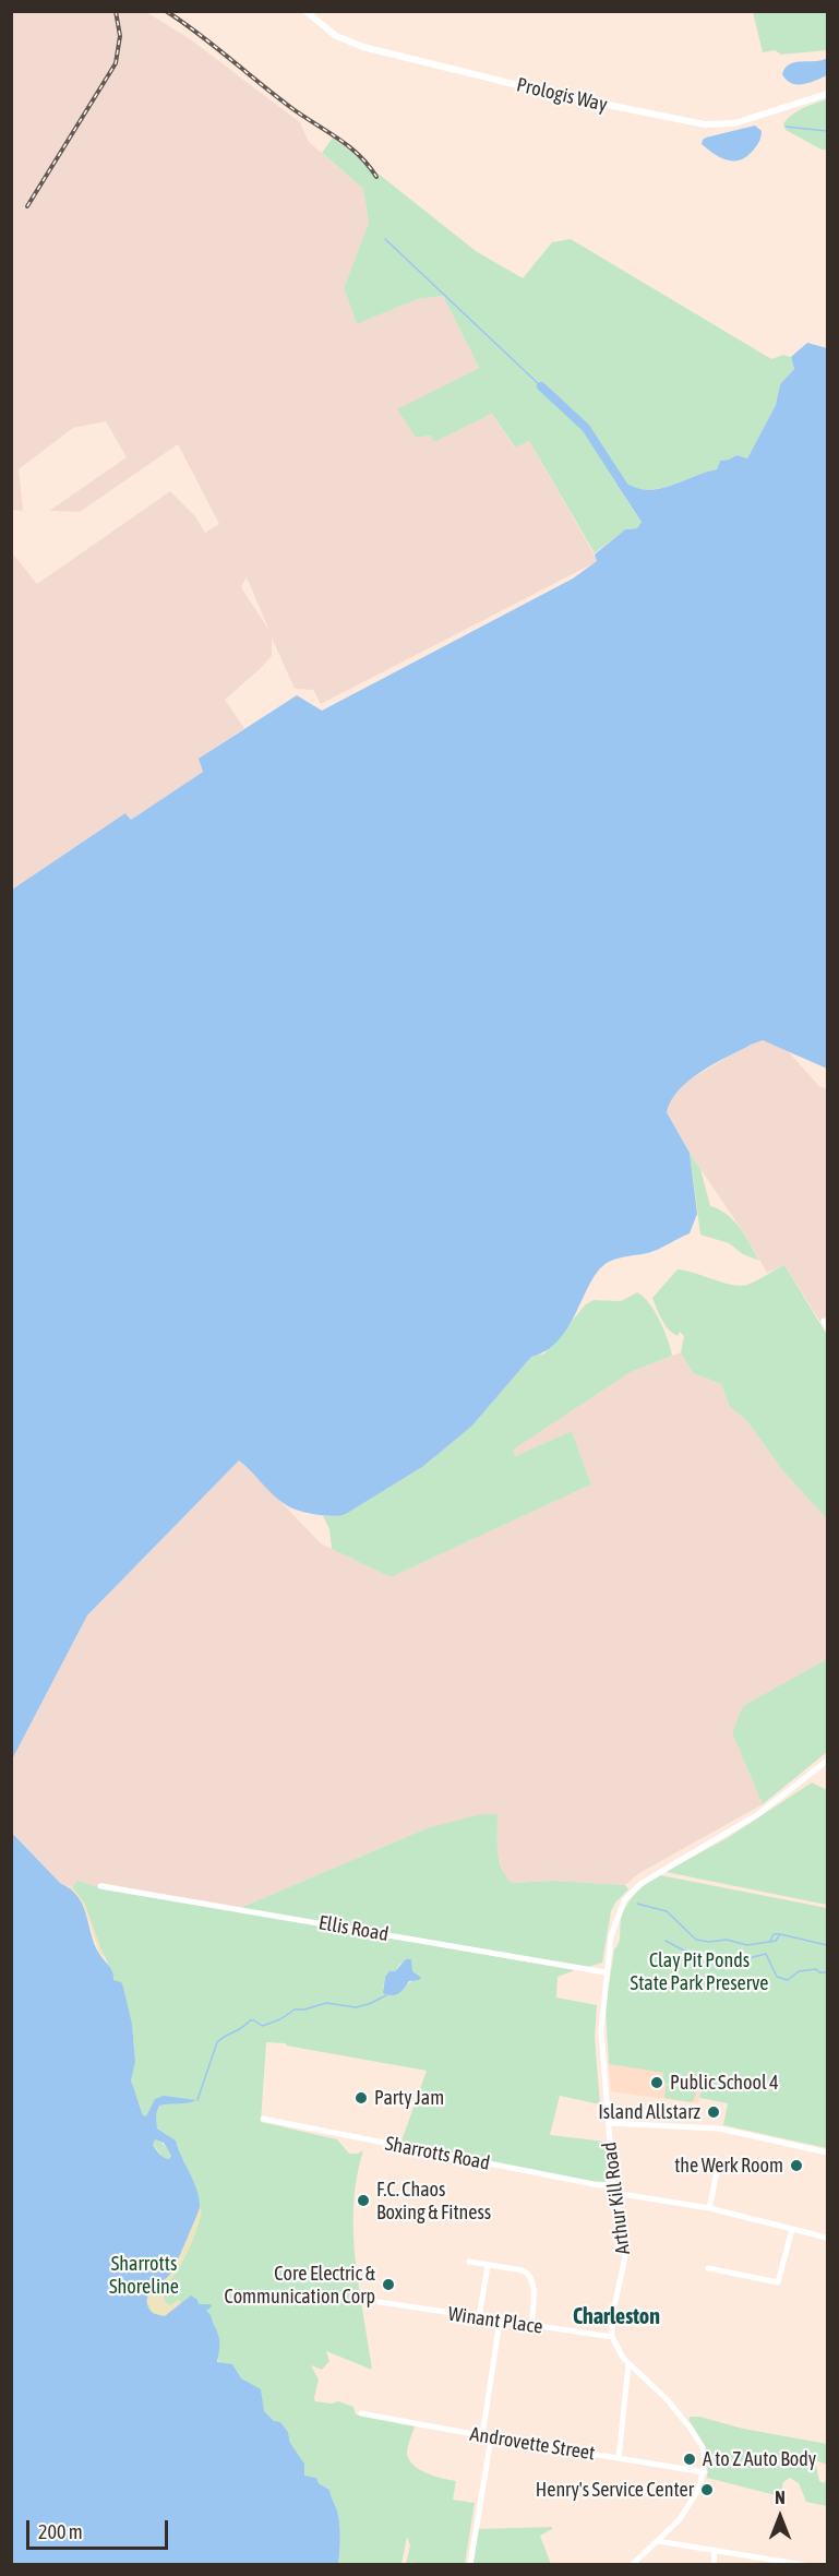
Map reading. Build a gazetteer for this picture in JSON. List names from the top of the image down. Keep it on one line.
{"streets":{"main road":["Prologis Way"],"street":["Ellis Road","Sharrotts Road","Arthur Kill Road","Winant Place","Androvette Street"]},"crossings":[["Ellis Road","Arthur Kill Road"],["Sharrotts Road","Arthur Kill Road"],["Arthur Kill Road","Winant Place"]],"districts":["Charleston"],"parks":["Clay Pit Ponds State Park Preserve","Sharrotts Shoreline"],"places":["Public School 4","Party Jam","Island Allstarz","the Werk Room","F.C. Chaos Boxing & Fitness","Core Electric & Communication Corp","A to Z Auto Body","Henry's Service Center"],"scale_bar":"200 m","north":"top"}
